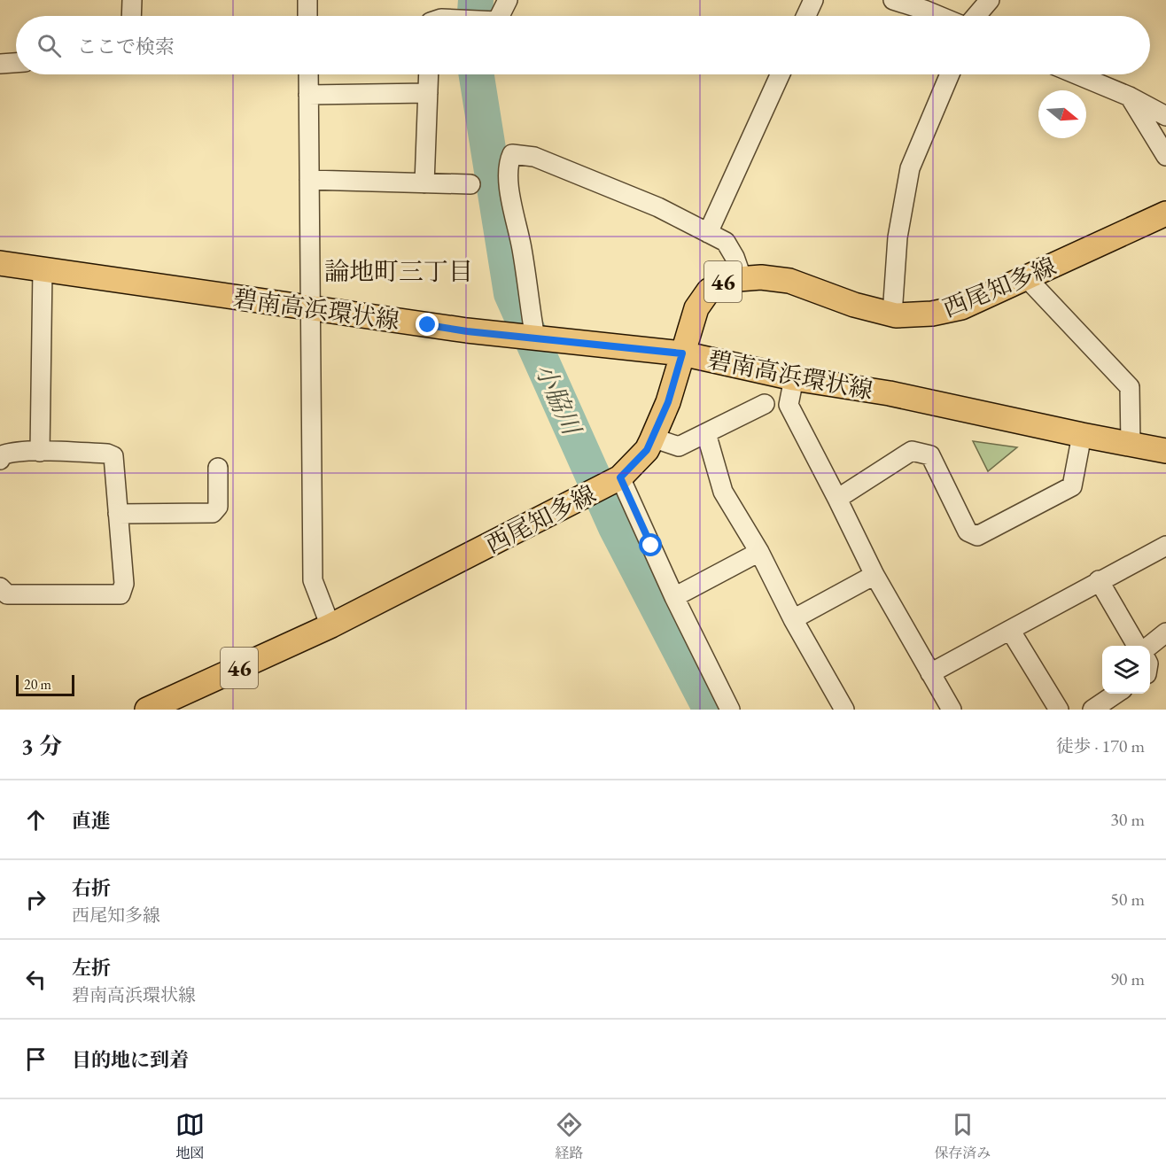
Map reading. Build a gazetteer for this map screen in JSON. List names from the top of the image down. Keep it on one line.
{"streets":{"main road":["46","西尾知多線","碧南高浜環状線"]},"crossings":[["西尾知多線","碧南高浜環状線"]],"districts":["論地町三丁目"],"water":["小脇川"],"scale_bar":"20 m","north":"right","page":{"search":"ここで検索","scale":"20 m","heading":["3 分","徒歩 · 170 m"],"list":[["直進","30 m"],["右折","西尾知多線","50 m"],["左折","碧南高浜環状線","90 m"],"目的地に到着"],"nav":["地図","経路","保存済み"]}}
